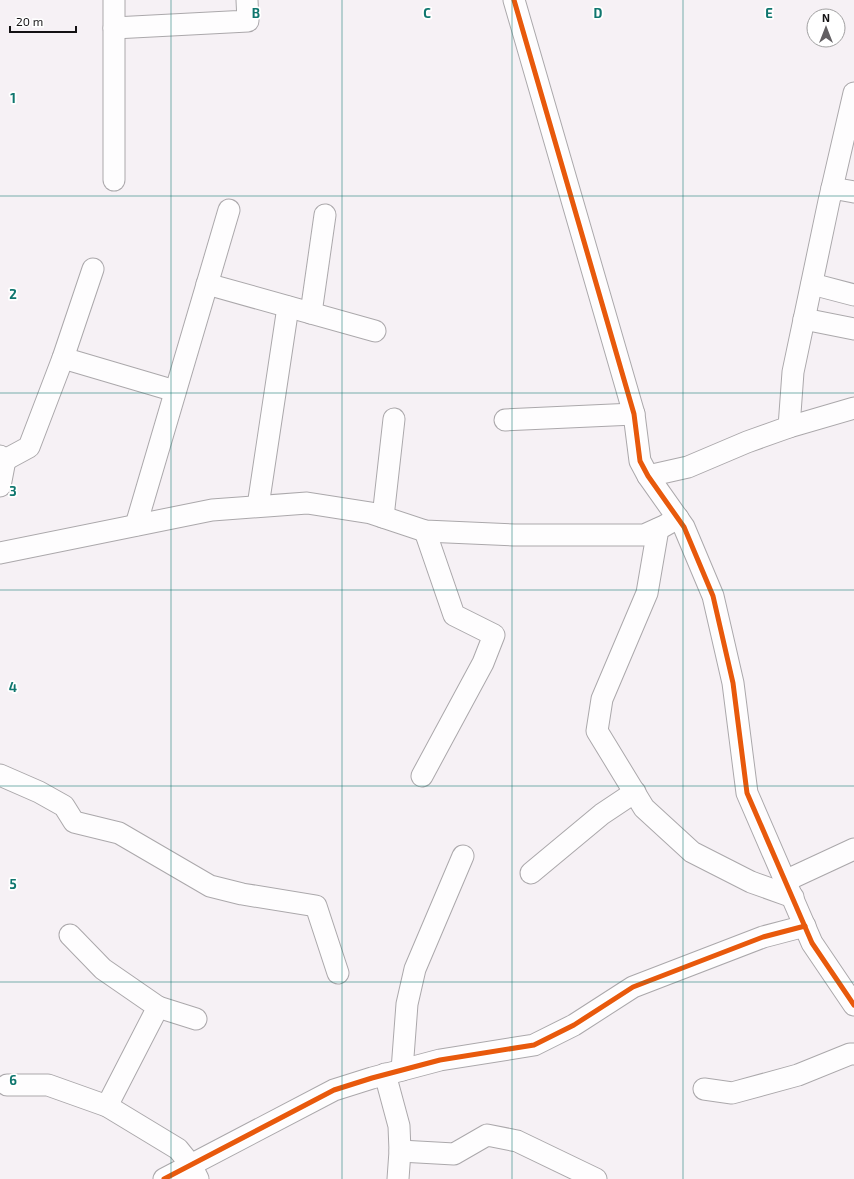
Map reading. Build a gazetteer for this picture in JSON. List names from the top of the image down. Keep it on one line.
{"scale_bar":"20 m","north":"top","grid":{"columns":["B","C","D","E"],"rows":["1","2","3","4","5","6"]}}
